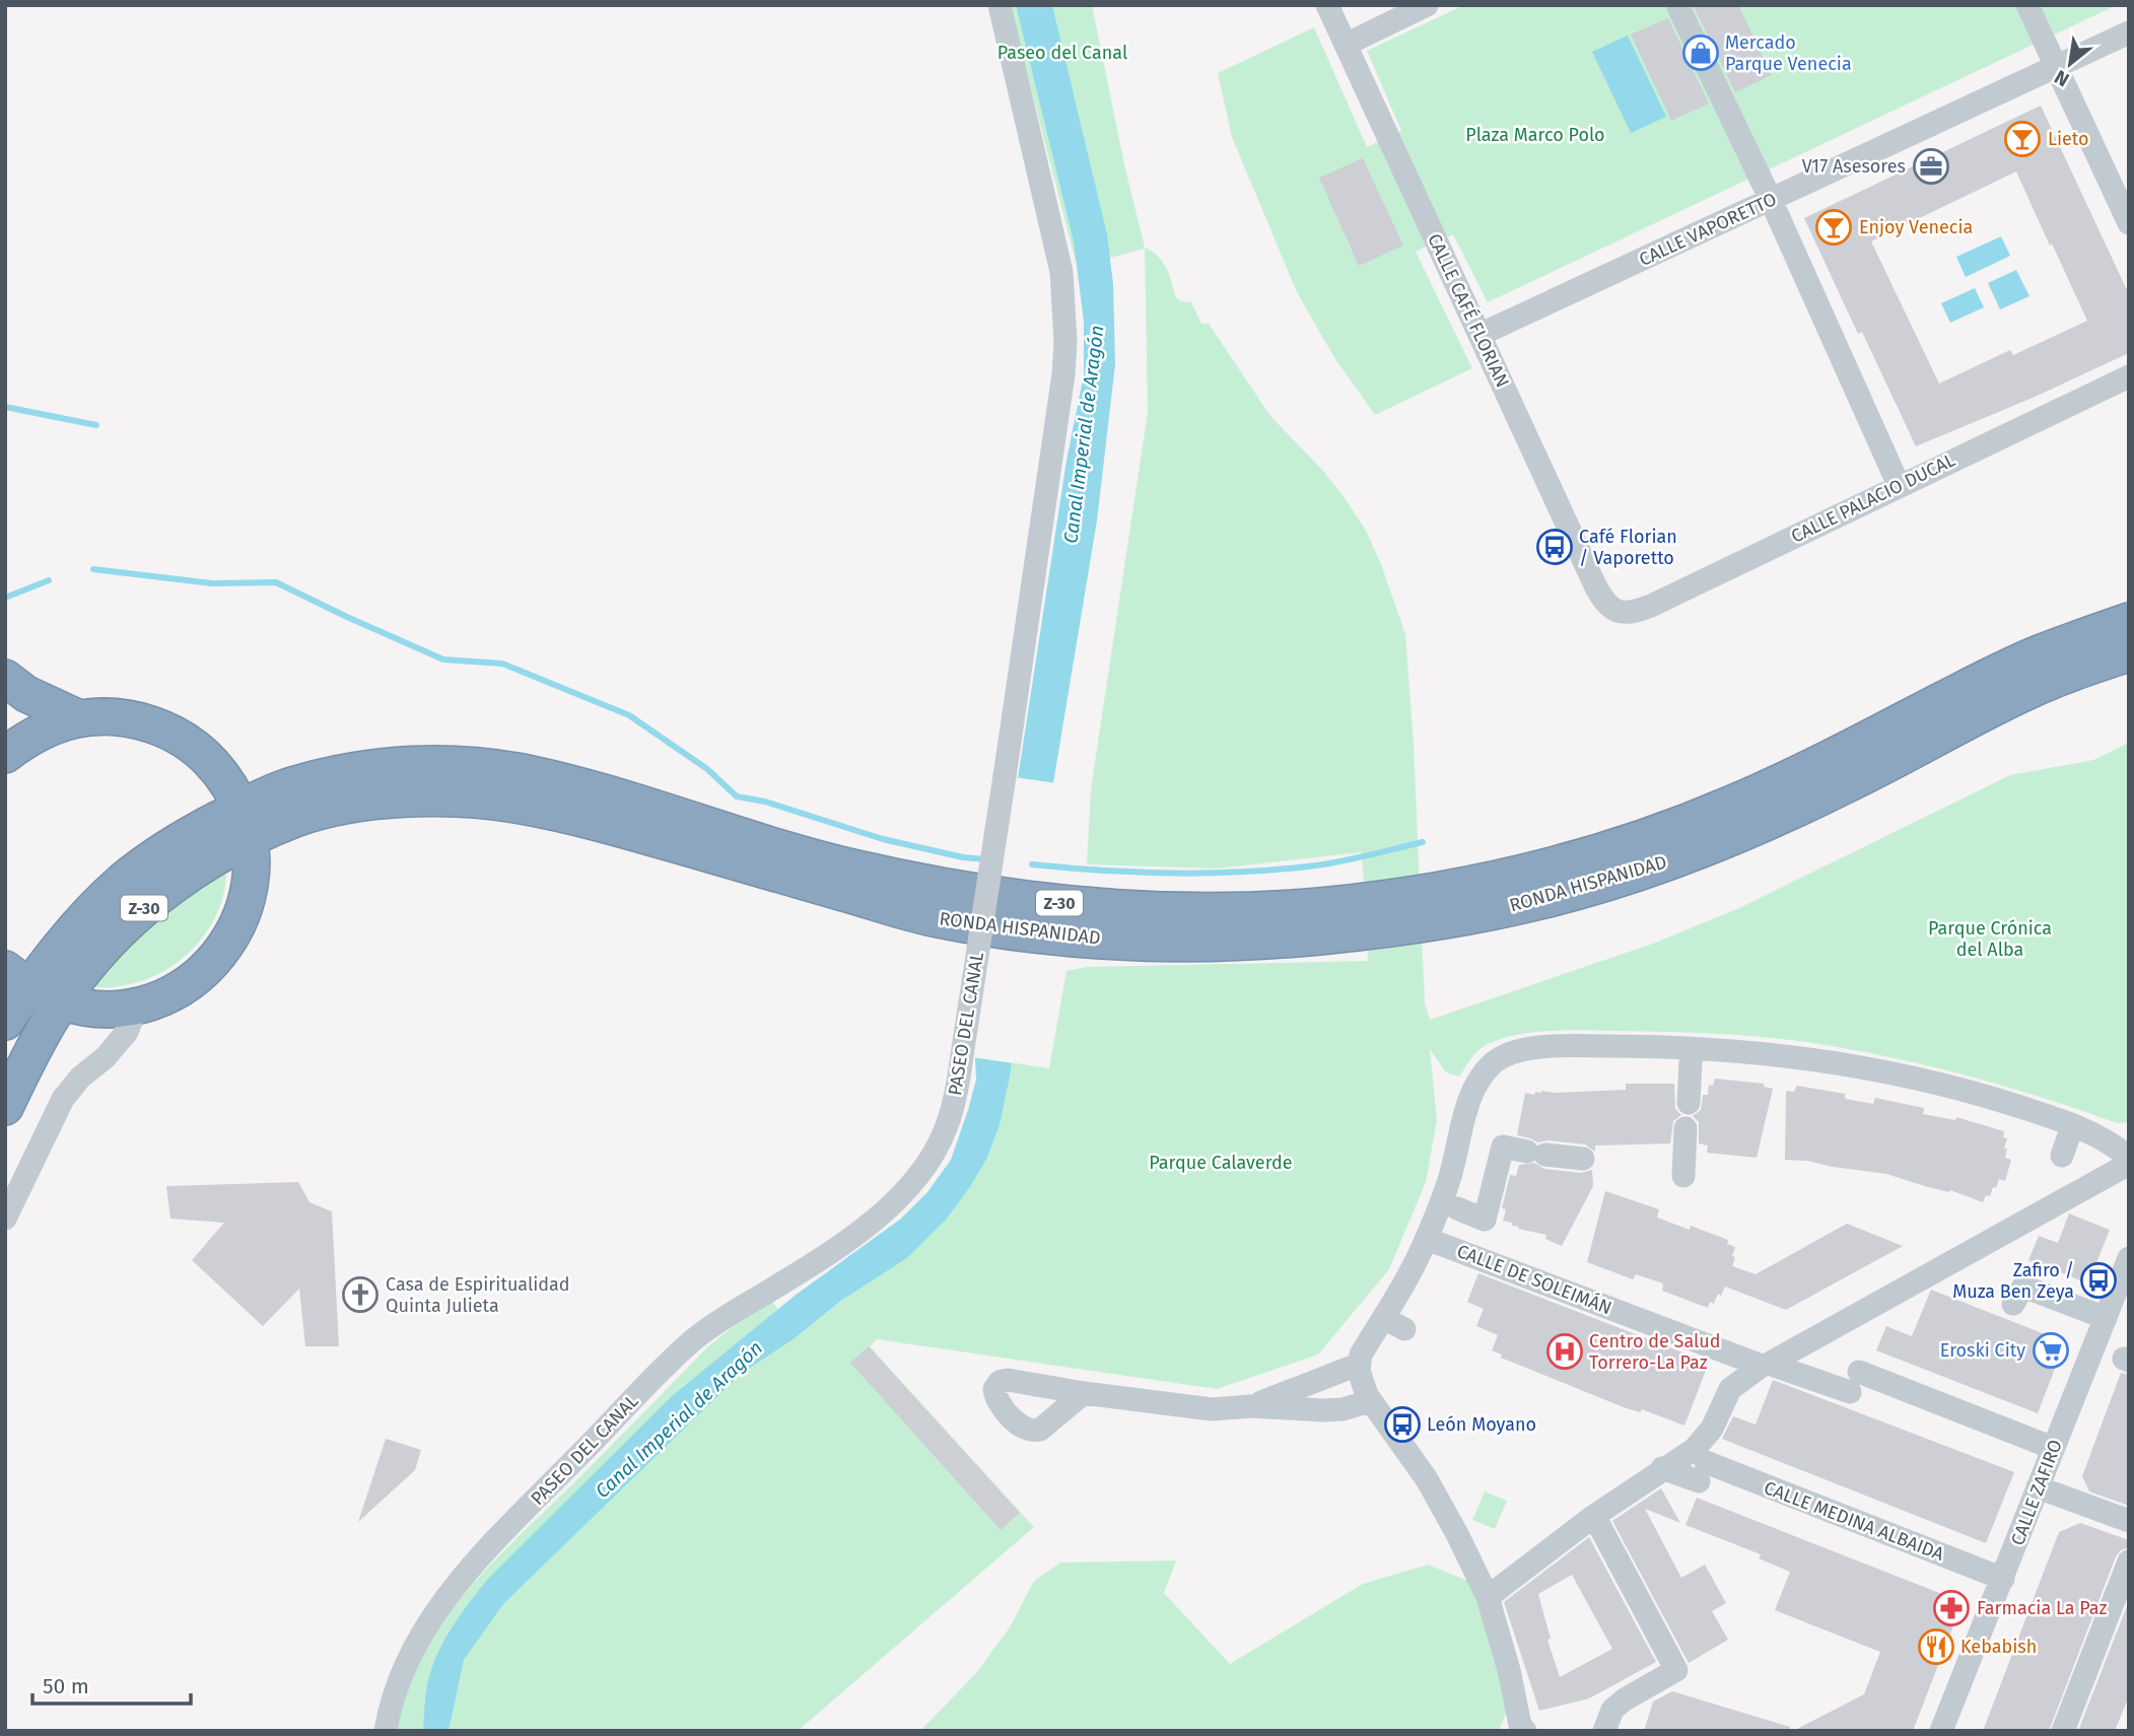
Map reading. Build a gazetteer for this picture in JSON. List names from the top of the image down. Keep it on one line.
{"streets":{"highway":["RONDA HISPANIDAD","Z-30"],"street":["CALLE VAPORETTO","CALLE CAFÉ FLORIAN","CALLE PALACIO DUCAL","PASEO DEL CANAL","CALLE DE SOLEIMÁN","CALLE ZAFIRO","CALLE MEDINA ALBAIDA"]},"crossings":[["CALLE VAPORETTO","CALLE CAFÉ FLORIAN"],["CALLE CAFÉ FLORIAN","CALLE PALACIO DUCAL"],["CALLE DE SOLEIMÁN","CALLE ZAFIRO"],["CALLE ZAFIRO","CALLE MEDINA ALBAIDA"]],"water":["Canal Imperial de Aragón"],"parks":["Paseo del Canal","Plaza Marco Polo","Parque Crónica del Alba","Parque Calaverde"],"places":{"shop":["Mercado Parque Venecia"],"bar":["Lieto","Enjoy Venecia"],"office":["V17 Asesores"],"bus stop":["Café Florian / Vaporetto","Zafiro / Muza Ben Zeya","León Moyano"],"church":["Casa de Espiritualidad Quinta Julieta"],"supermarket":["Eroski City"],"hospital":["Centro de Salud Torrero-La Paz"],"pharmacy":["Farmacia La Paz"],"restaurant":["Kebabish"]},"scale_bar":"50 m","north":"bottom left"}
